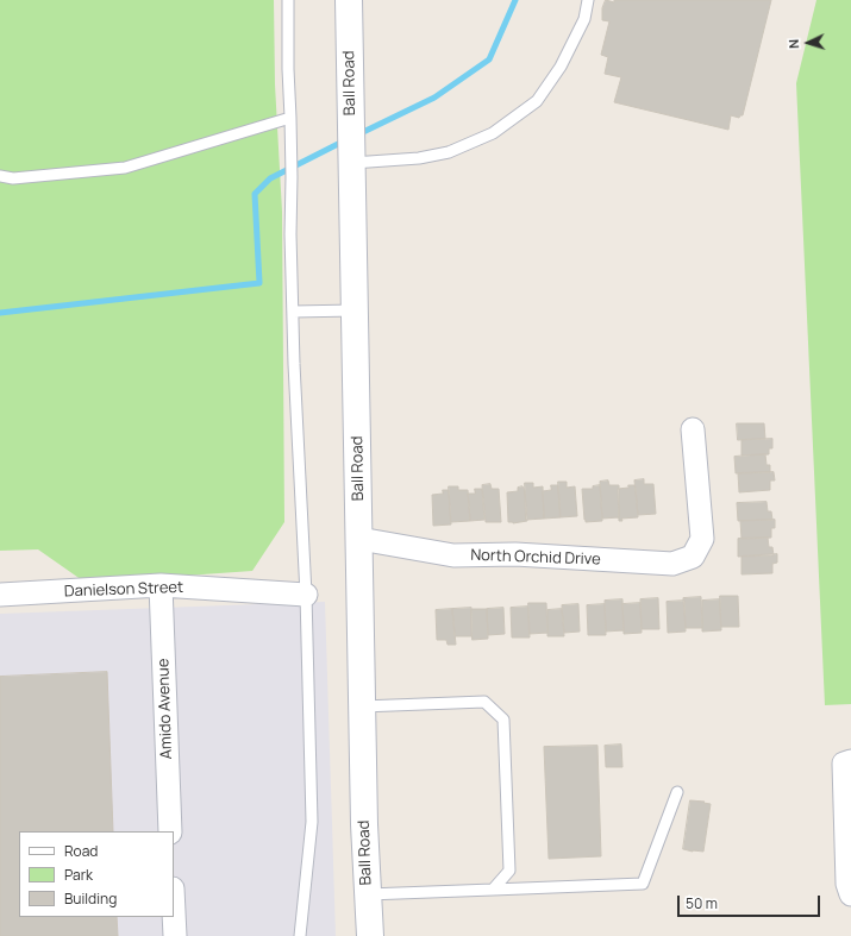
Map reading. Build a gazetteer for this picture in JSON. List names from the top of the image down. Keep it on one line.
{"streets":{"main road":["Ball Road"],"street":["North Orchid Drive","Danielson Street","Amido Avenue"]},"crossings":[["Ball Road","North Orchid Drive"],["Danielson Street","Amido Avenue"]],"legend":["Road","Park","Building"],"scale_bar":"50 m","north":"left"}
